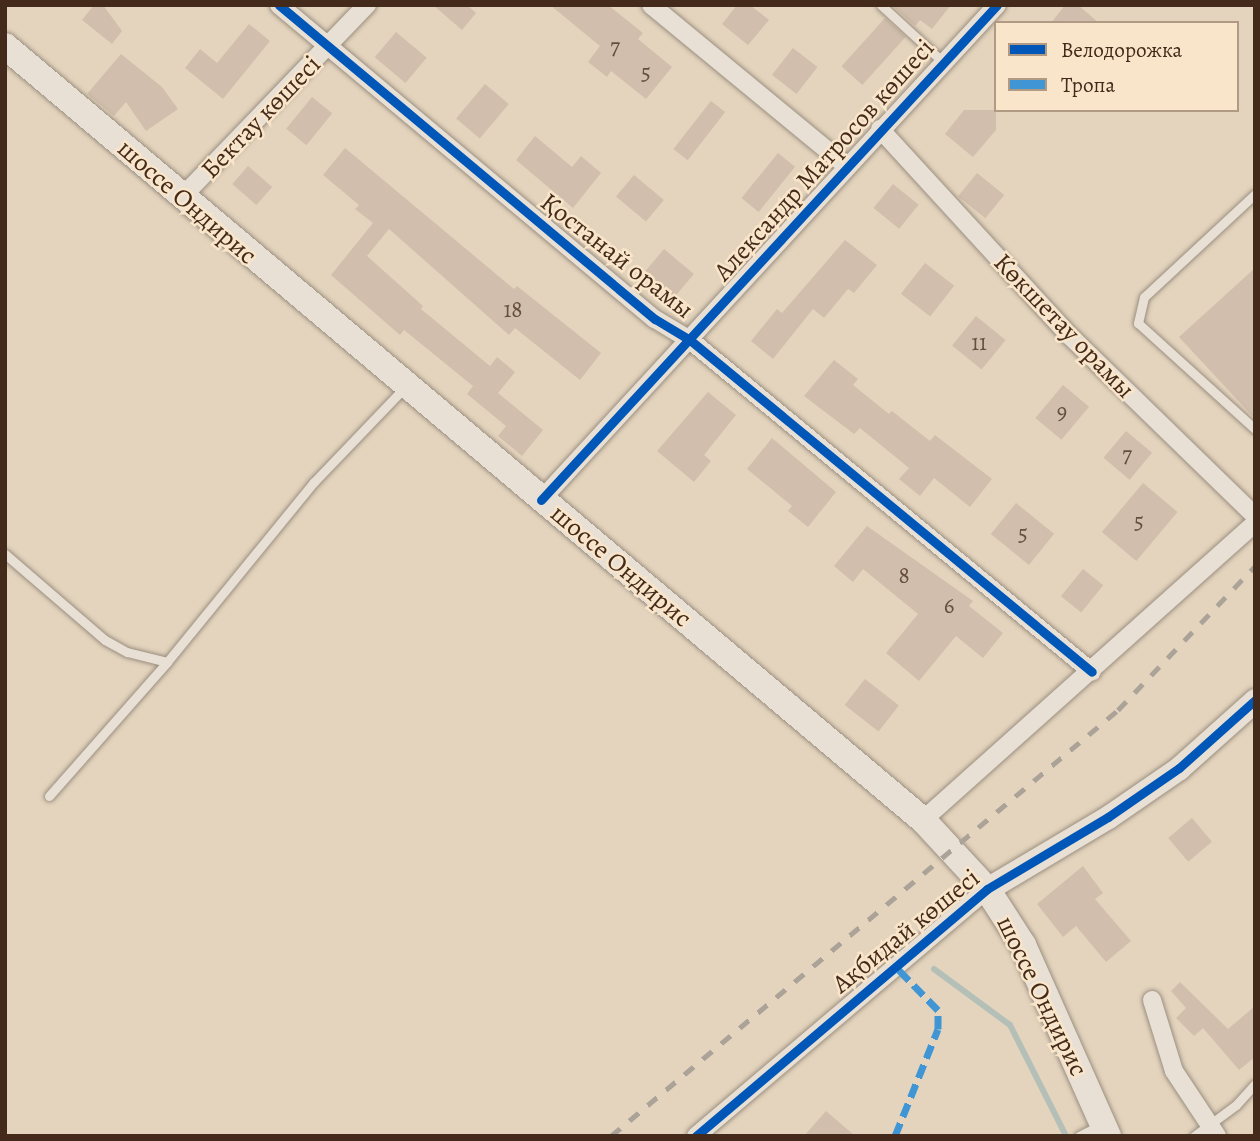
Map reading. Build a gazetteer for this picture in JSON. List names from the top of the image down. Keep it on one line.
{"streets":{"main road":["шоссе Ондирис"],"street":["Бектау көшесі","Александр Матросов көшесі","Қостанай орамы","Көкшетау орамы","Ақбидай көшесі"]},"crossings":[["Бектау көшесі","шоссе Ондирис"],["Бектау көшесі","Қостанай орамы"],["Александр Матросов көшесі","шоссе Ондирис"],["Александр Матросов көшесі","Қостанай орамы"],["Александр Матросов көшесі","Көкшетау орамы"],["шоссе Ондирис","Ақбидай көшесі"]],"house_numbers":["7","5","18","11","9","7","5","5","8","6"],"legend":["Велодорожка","Тропа"]}
